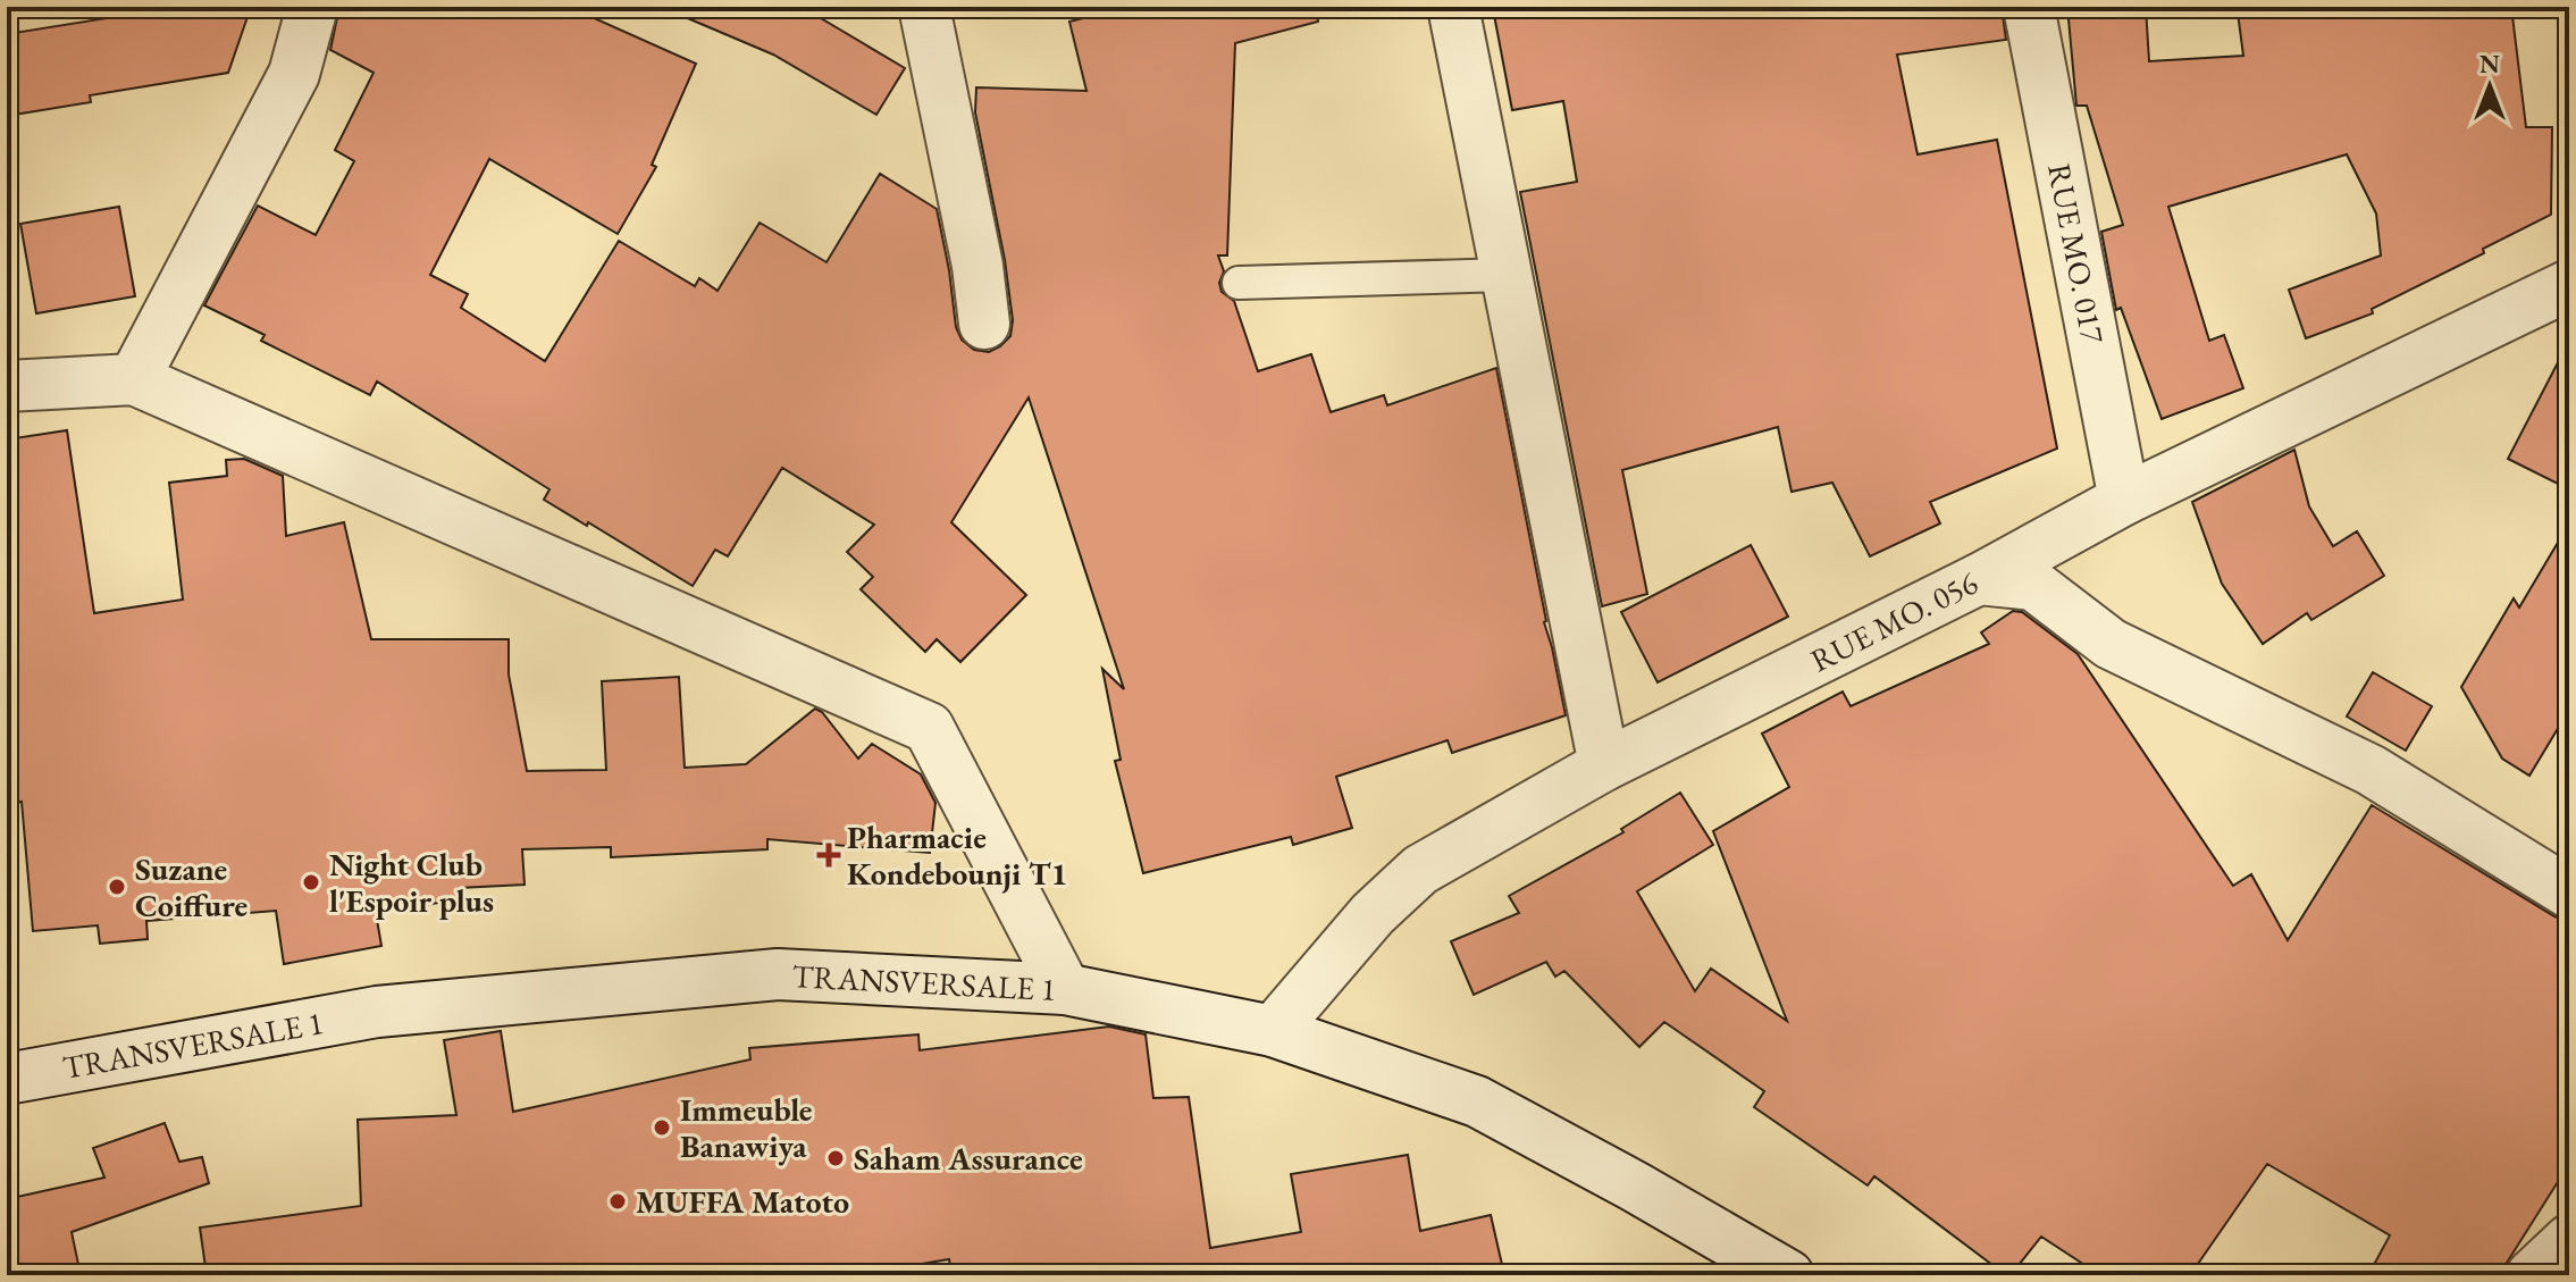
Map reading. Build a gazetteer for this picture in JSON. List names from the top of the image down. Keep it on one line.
{"streets":{"street":["RUE MO. 017","RUE MO. 056","TRANSVERSALE 1"]},"crossings":[["RUE MO. 017","RUE MO. 056"],["RUE MO. 056","TRANSVERSALE 1"]],"places":{"health":["Pharmacie Kondebounji T1"],"other":["Night Club l'Espoir plus","Suzane Coiffure","Immeuble Banawiya","Saham Assurance","MUFFA Matoto"]},"north":"top"}
